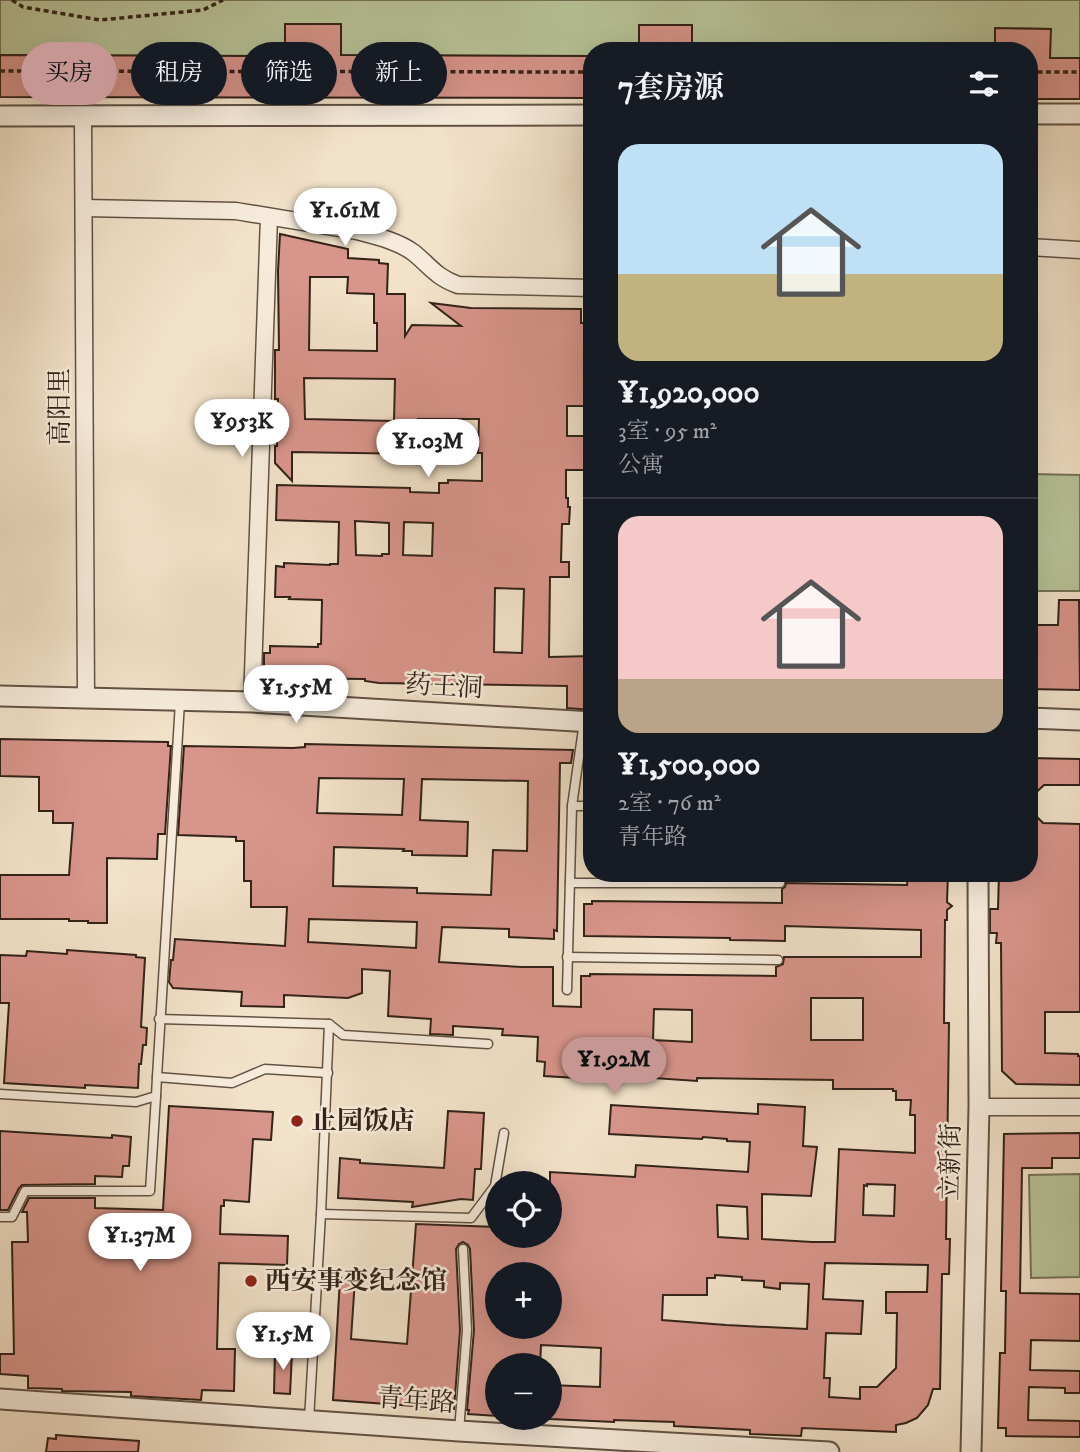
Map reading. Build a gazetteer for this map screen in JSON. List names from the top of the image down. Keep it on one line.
{"streets":{"street":["高阳里","药王洞","立新街","青年路"]},"crossings":[["高阳里","药王洞"]],"places":["止园饭店","西安事变纪念馆"],"page":{"chip":["买房","租房","筛选","新上"],"heading":"7套房源","list":[{"name":"¥1,920,000","note":"3室 · 95 m² · 公寓"},{"name":"¥1,500,000","note":"2室 · 76 m² · 青年路"}],"price":["¥1.61M","¥953K","¥1.03M","¥1.55M","¥1.92M","¥1.37M","¥1.5M"],"map_buttons":["+","−"]}}
